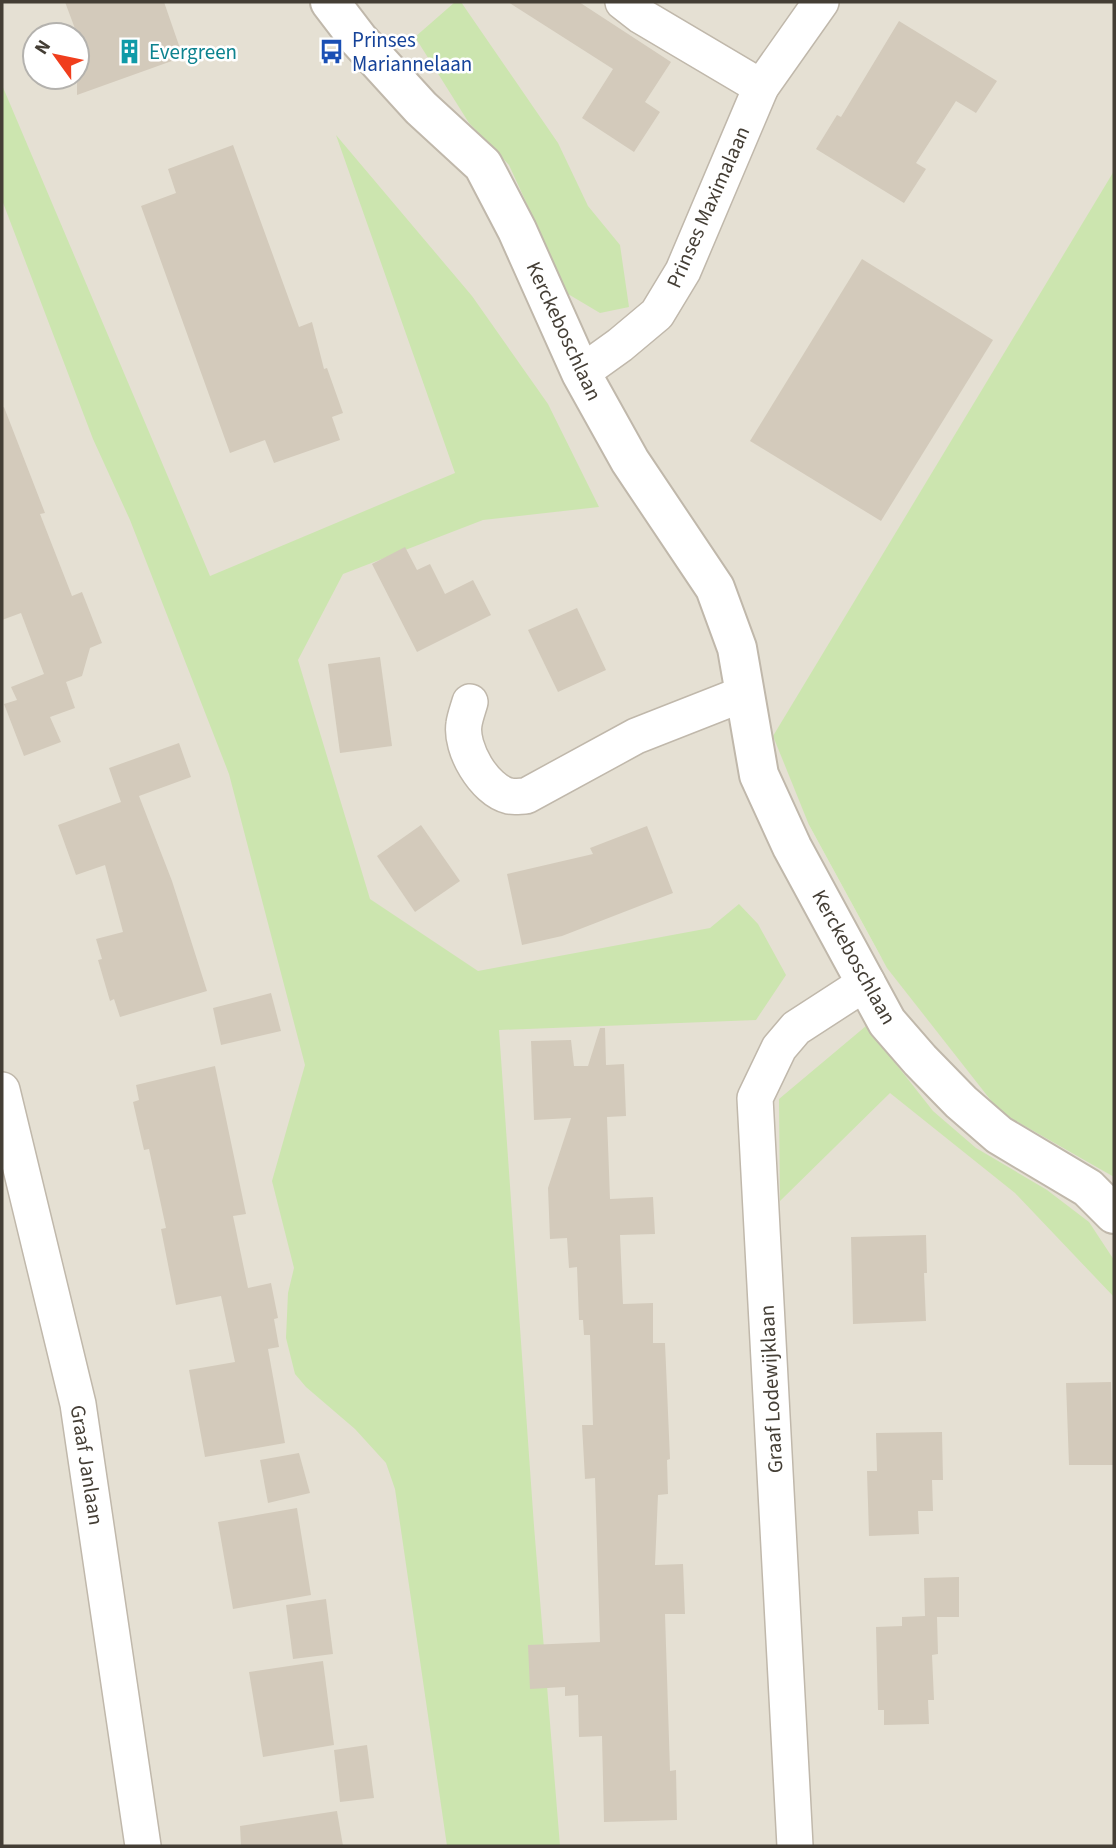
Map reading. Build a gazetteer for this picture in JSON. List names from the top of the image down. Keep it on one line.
{"streets":{"street":["Prinses Maximalaan","Kerckeboschlaan","Graaf Lodewijklaan","Graaf Janlaan"]},"crossings":[["Prinses Maximalaan","Kerckeboschlaan"],["Kerckeboschlaan","Graaf Lodewijklaan"]],"places":{"building":["Evergreen"],"bus stop":["Prinses Mariannelaan"]},"north":"top left"}
